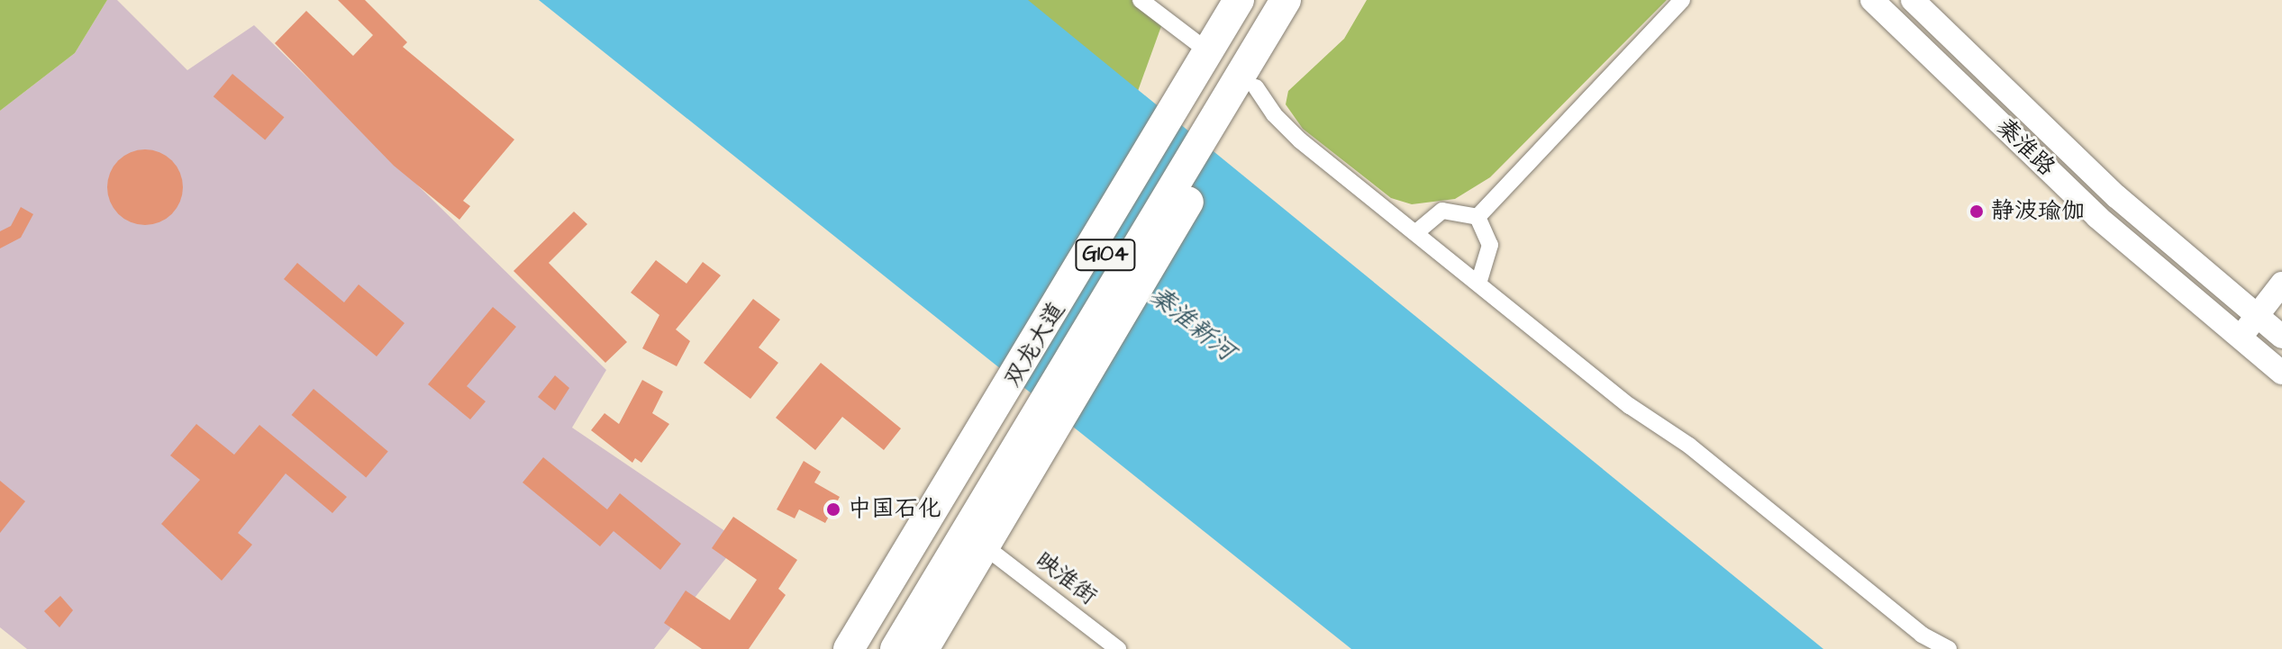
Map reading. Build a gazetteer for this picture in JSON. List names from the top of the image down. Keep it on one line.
{"streets":{"highway":["G104","双龙大道"],"main road":["秦淮路"],"street":["映淮街"]},"crossings":[["G104","映淮街"]],"water":["秦淮新河"],"places":["静波瑜伽","中国石化"]}
